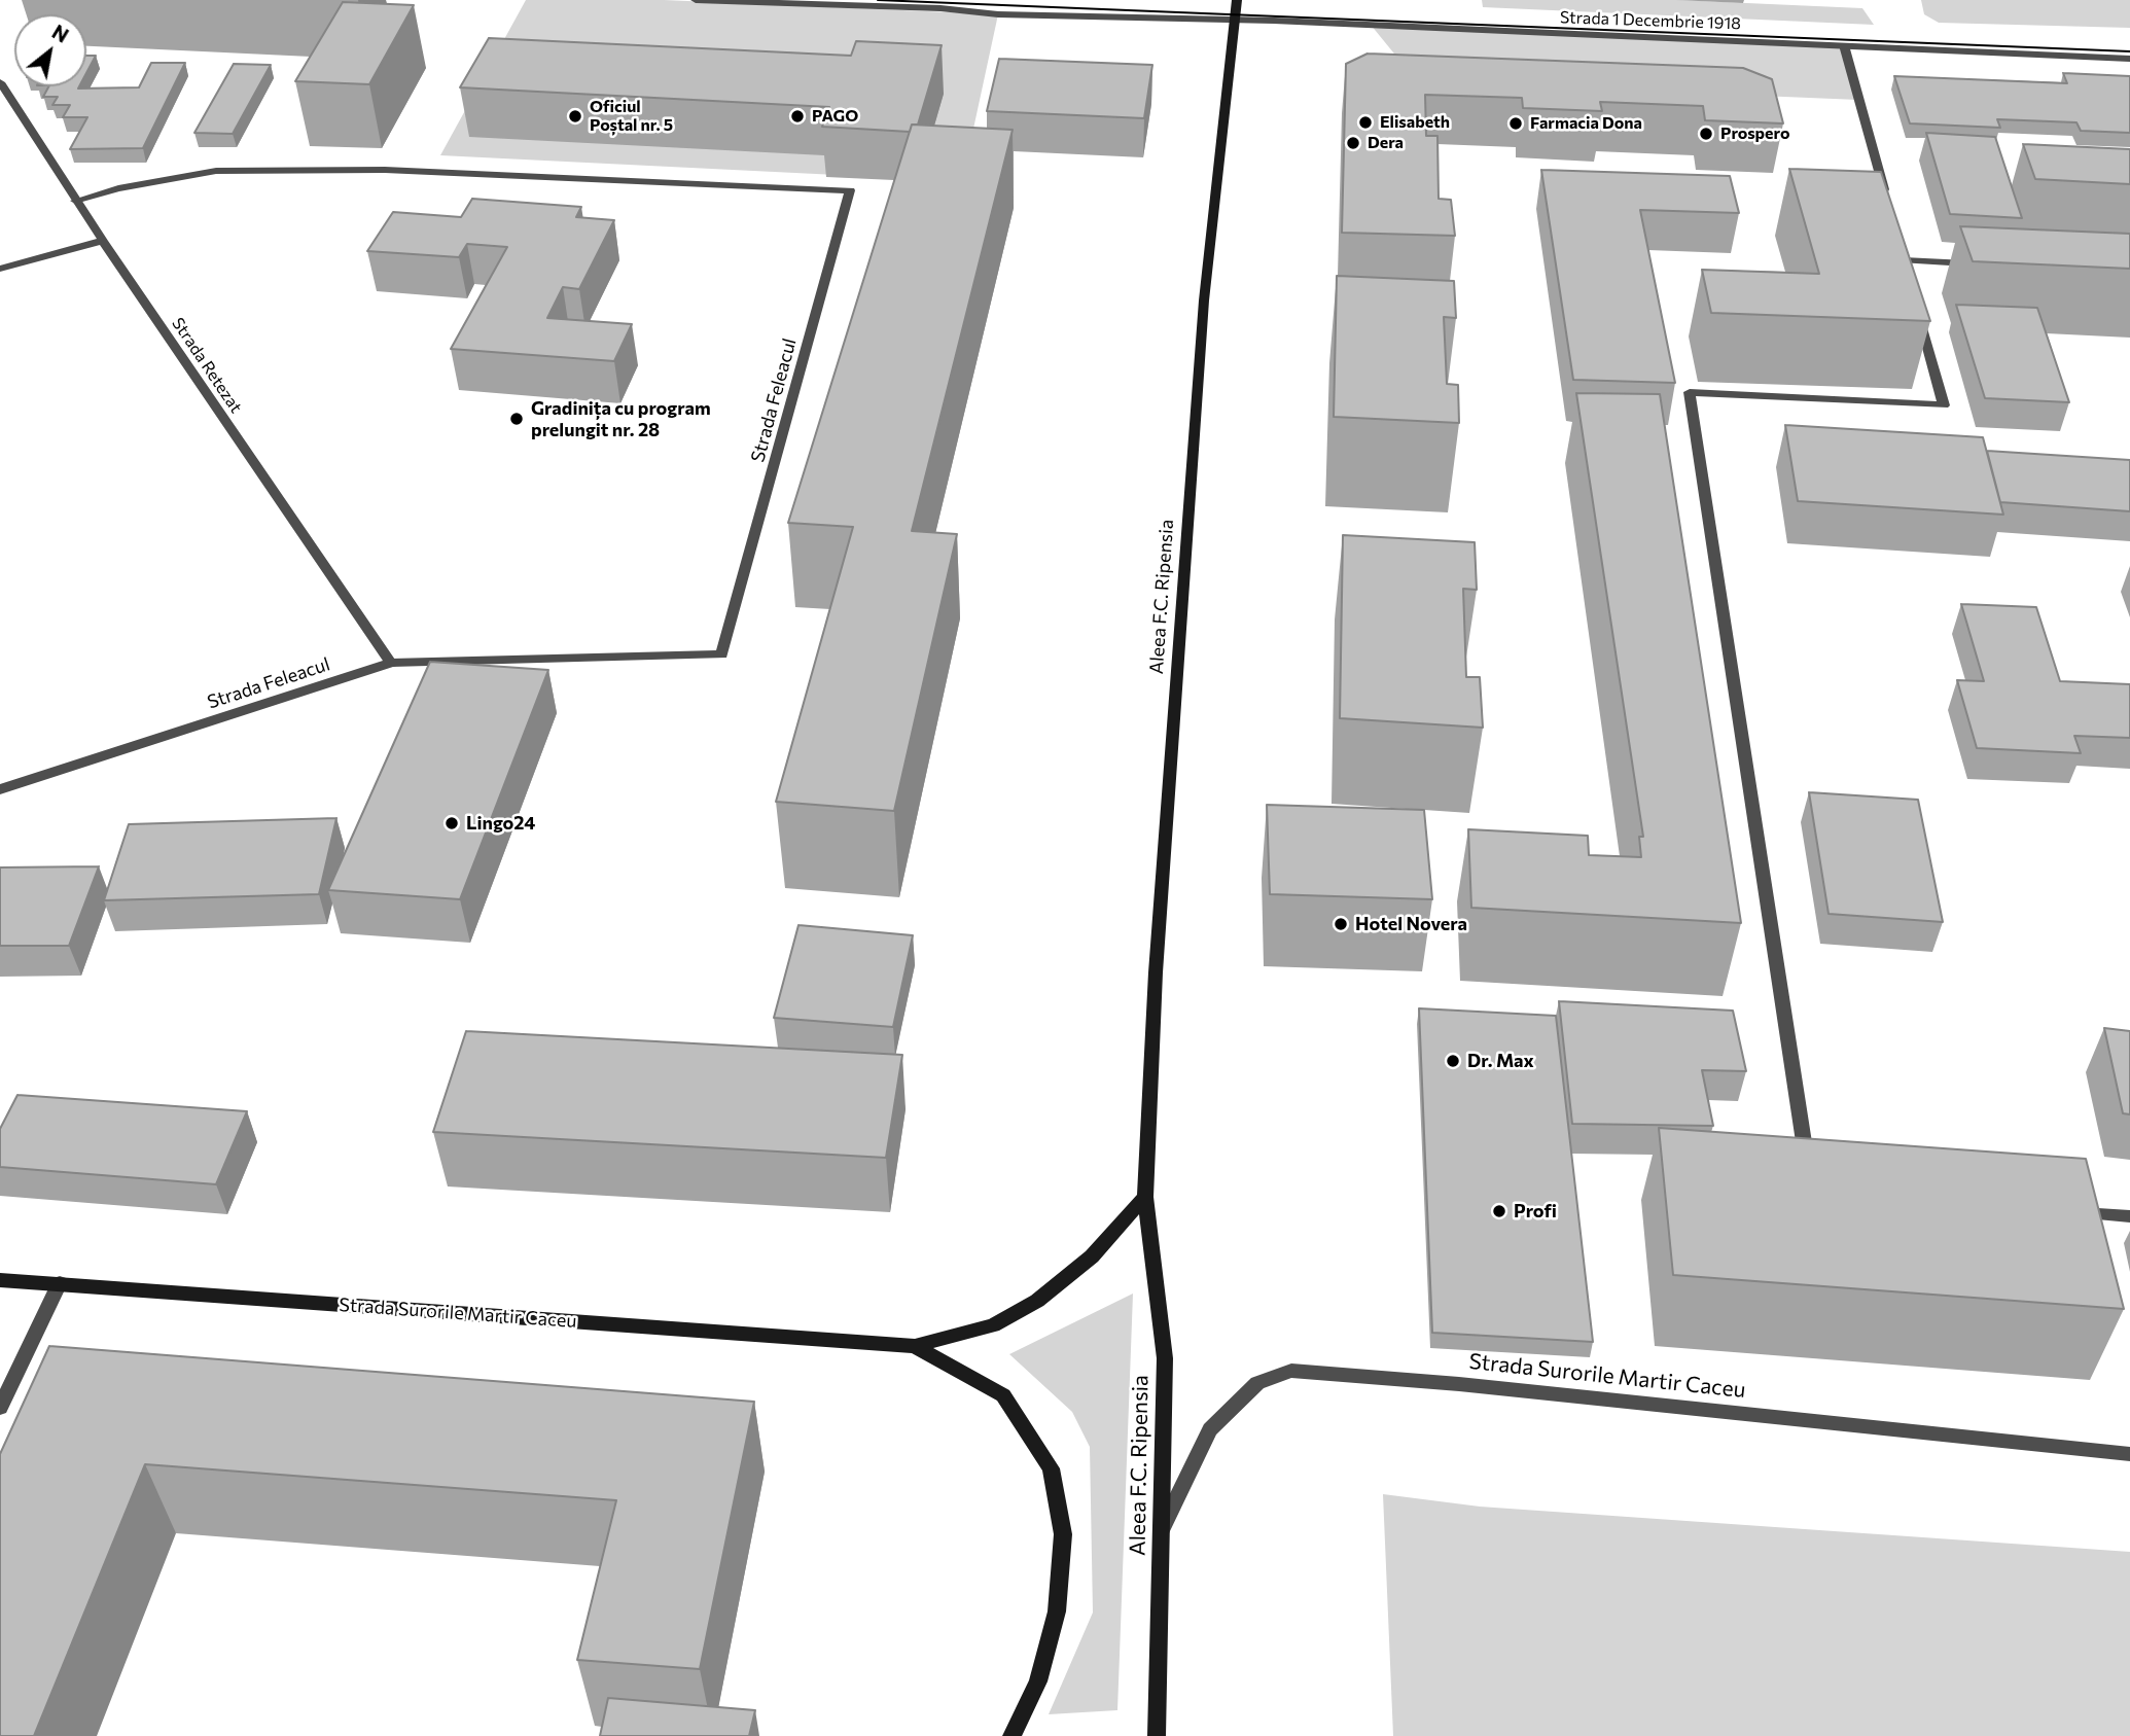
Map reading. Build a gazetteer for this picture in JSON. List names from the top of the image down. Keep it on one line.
{"streets":{"main road":["Aleea F.C. Ripensia","Strada Surorile Martir Caceu"],"street":["Strada 1 Decembrie 1918","Strada Retezat","Strada Feleacul"]},"crossings":[["Strada 1 Decembrie 1918","Aleea F.C. Ripensia"],["Strada Retezat","Strada Feleacul"],["Aleea F.C. Ripensia","Strada Surorile Martir Caceu"]],"places":["Oficiul Poștal nr. 5","PAGO","Elisabeth","Farmacia Dona","Prospero","Dera","Gradinița cu program prelungit nr. 28","Lingo24","Hotel Novera","Dr. Max","Profi"],"north":"top right"}
